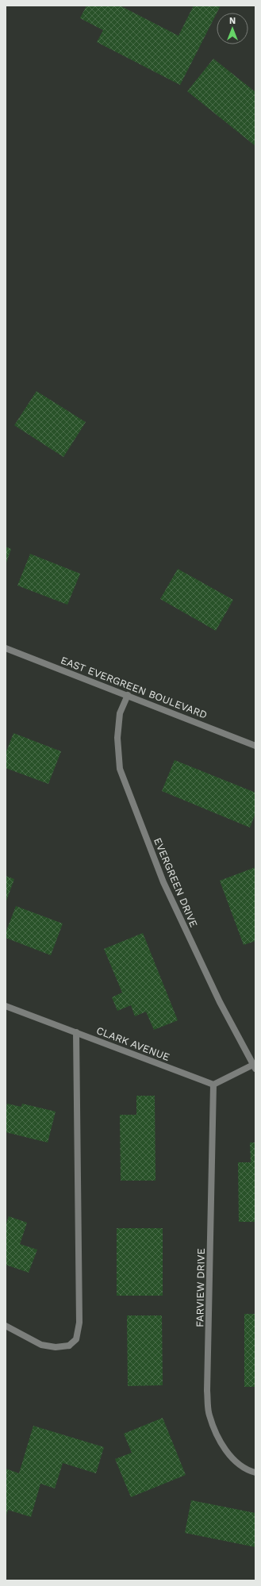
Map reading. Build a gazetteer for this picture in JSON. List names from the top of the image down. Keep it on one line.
{"streets":{"street":["EAST EVERGREEN BOULEVARD","EVERGREEN DRIVE","CLARK AVENUE","FARVIEW DRIVE"]},"crossings":[["EAST EVERGREEN BOULEVARD","EVERGREEN DRIVE"],["CLARK AVENUE","FARVIEW DRIVE"]],"north":"top"}
